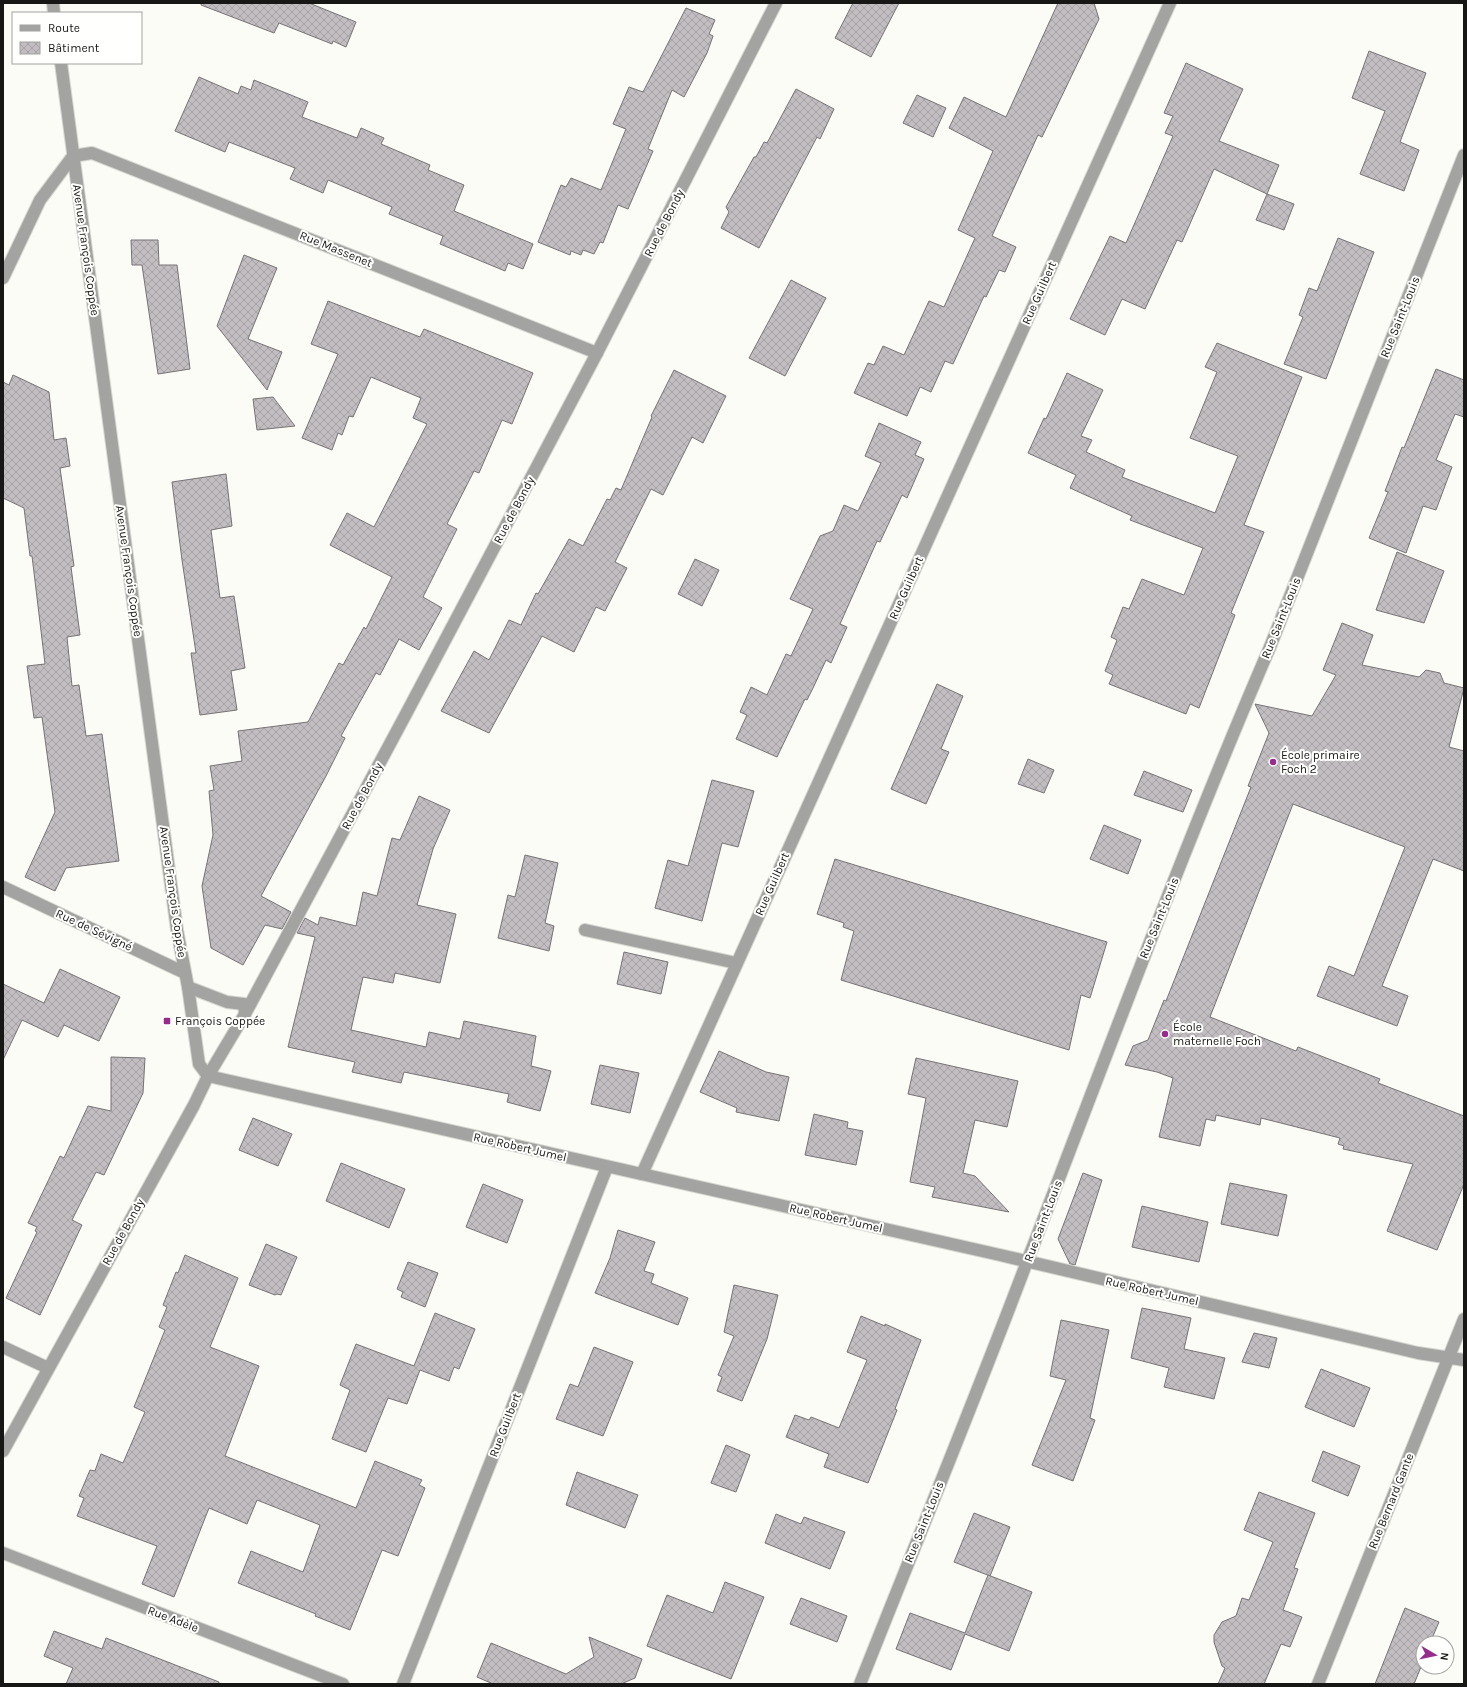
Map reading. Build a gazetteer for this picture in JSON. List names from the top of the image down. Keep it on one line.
{"streets":{"street":["Rue de Bondy","Rue Massenet","Avenue François Coppée","Rue Guilbert","Rue Saint-Louis","Rue de Sévigné","Rue Robert Jumel","Rue Bernard Gante","Rue Adèle"]},"crossings":[["Rue de Bondy","Rue Massenet"],["Rue de Bondy","Avenue François Coppée"],["Rue de Bondy","Rue Robert Jumel"],["Rue Massenet","Avenue François Coppée"],["Avenue François Coppée","Rue de Sévigné"],["Avenue François Coppée","Rue Robert Jumel"],["Rue Guilbert","Rue Robert Jumel"],["Rue Saint-Louis","Rue Robert Jumel"],["Rue Robert Jumel","Rue Bernard Gante"]],"places":{"other":["École primaire Foch 2","École maternelle Foch"],"transit":["François Coppée"]},"legend":["Route","Bâtiment"],"north":"right"}
